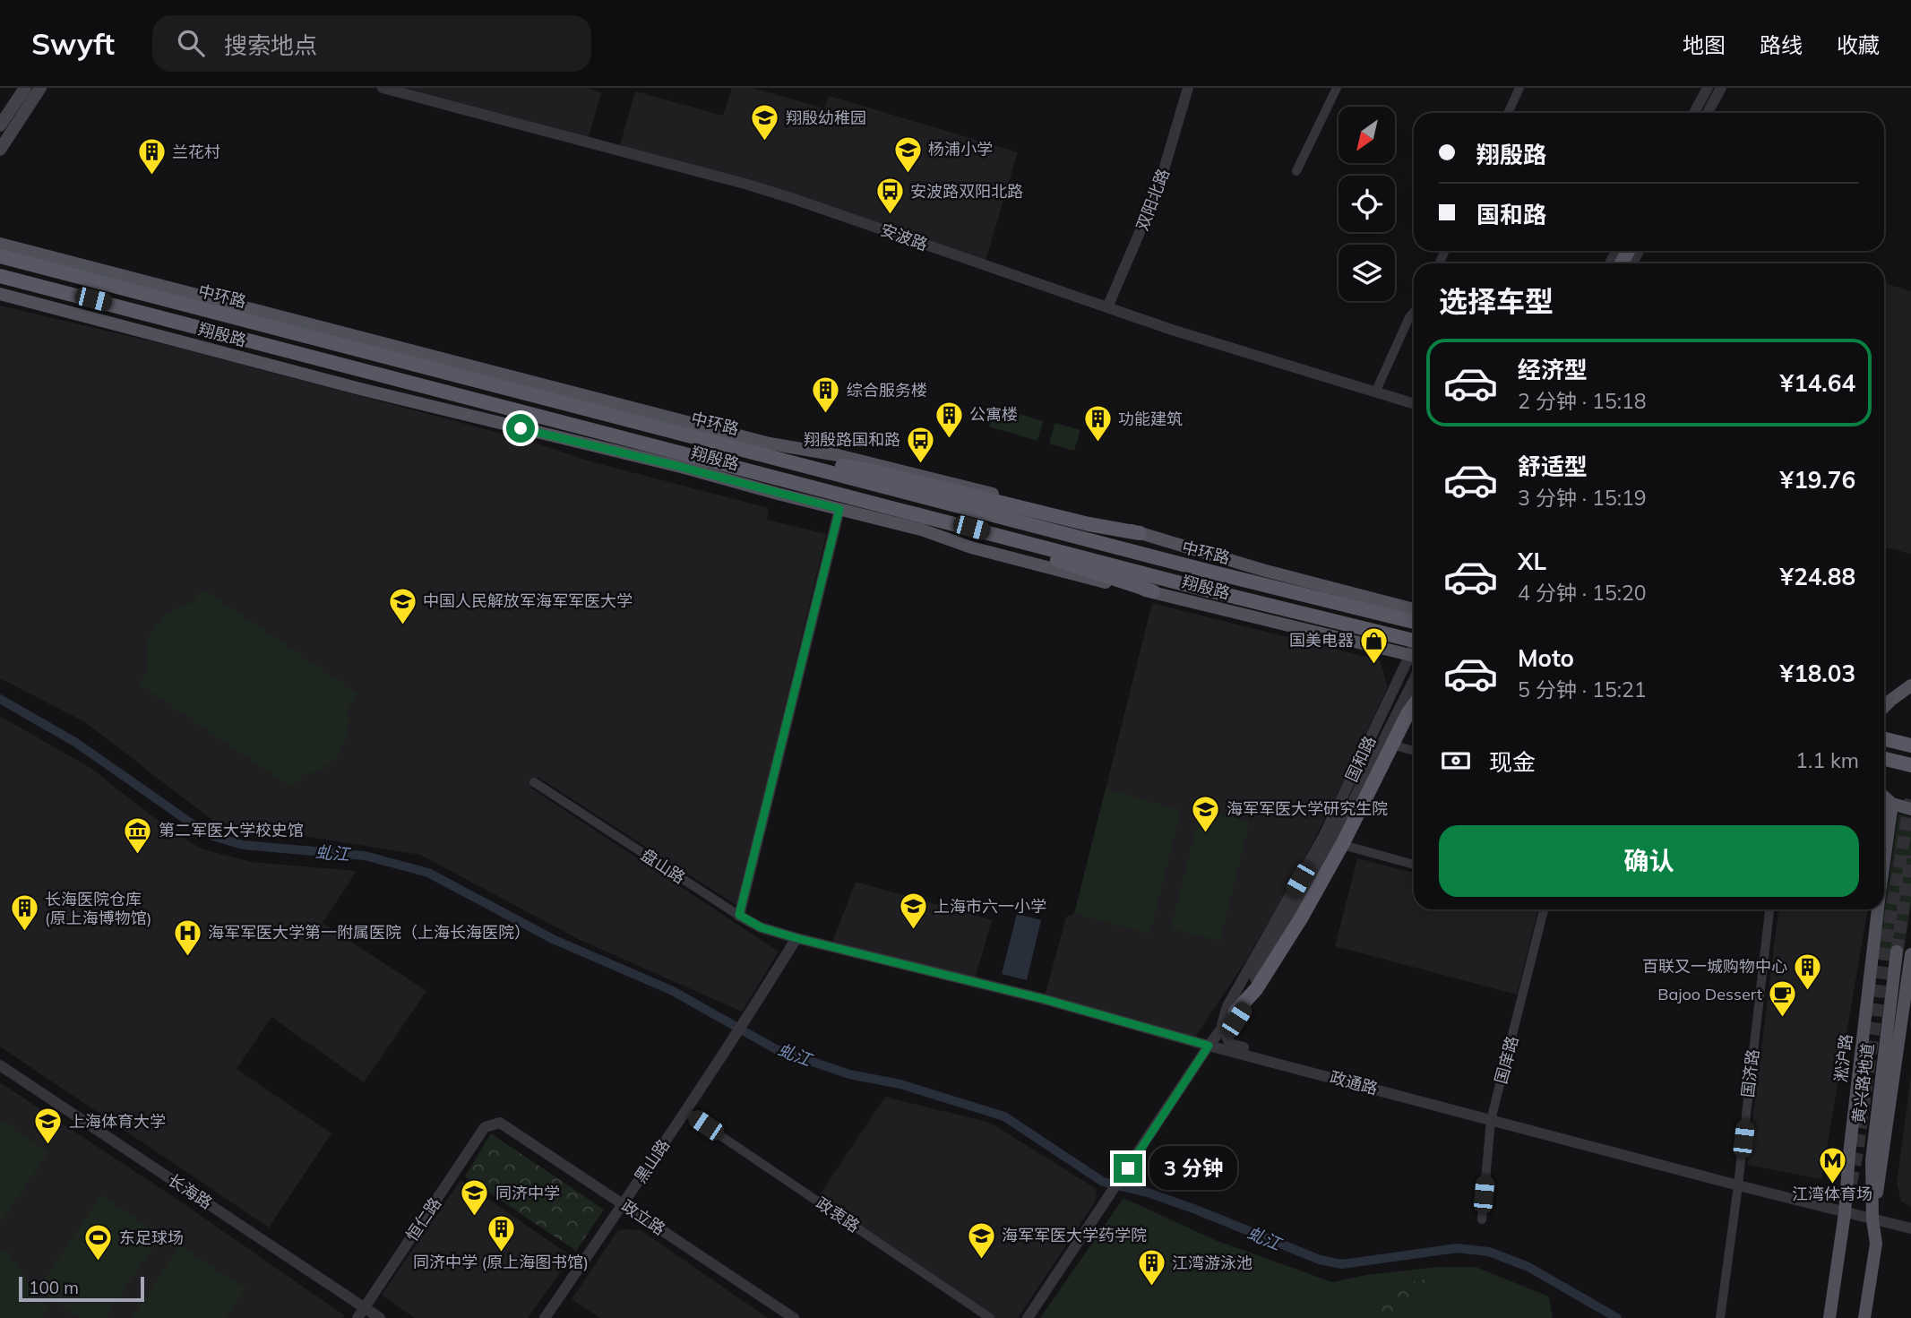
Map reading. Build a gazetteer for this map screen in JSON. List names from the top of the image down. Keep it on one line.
{"streets":{"highway":["中环路"],"main road":["翔殷路","淞沪路","黄兴路地道"],"street":["双阳北路","安波路","国和路","盘山路","国庠路","国济路","政通路","黑山路","长海路","政衷路","政立路","恒仁路"]},"crossings":[["双阳北路","安波路"],["国和路","政通路"],["盘山路","政通路"],["盘山路","黑山路"],["淞沪路","政通路"],["国庠路","政通路"],["国济路","政通路"],["政通路","黄兴路地道"],["政通路","黑山路"],["黑山路","政衷路"],["黑山路","政立路"],["长海路","恒仁路"],["政立路","恒仁路"]],"water":["虬江"],"places":{"school or university":["翔殷幼稚园","杨浦小学","中国人民解放军海军军医大学","海军军医大学研究生院","上海市六一小学","上海体育大学","同济中学","海军军医大学药学院"],"building":["兰花村","综合服务楼","公寓楼","功能建筑","长海医院仓库 (原上海博物馆)","百联又一城购物中心","同济中学 (原上海图书馆)","江湾游泳池"],"bus stop":["安波路双阳北路","翔殷路国和路"],"shop":["国美电器"],"museum":["第二军医大学校史馆"],"hospital":["海军军医大学第一附属医院（上海长海医院）"],"cafe":["Bajoo Dessert"],"metro station":["江湾体育场"],"sports":["东足球场"]},"scale_bar":"100 m","north":"bottom left","page":{"header":"Swyft","search":"搜索地点","nav":["地图","路线","收藏"],"banner":["翔殷路","国和路"],"heading":"选择车型","list":[{"name":"经济型","note":"2 分钟 · 15:18","value":"¥14.64"},{"name":"舒适型","note":"3 分钟 · 15:19","value":"¥19.76"},{"name":"XL","note":"4 分钟 · 15:20","value":"¥24.88"},{"name":"Moto","note":"5 分钟 · 15:21","value":"¥18.03"}],"pay":["现金","1.1 km"],"buttons":"确认","bubble":"3 分钟","scale":"100 m"}}
